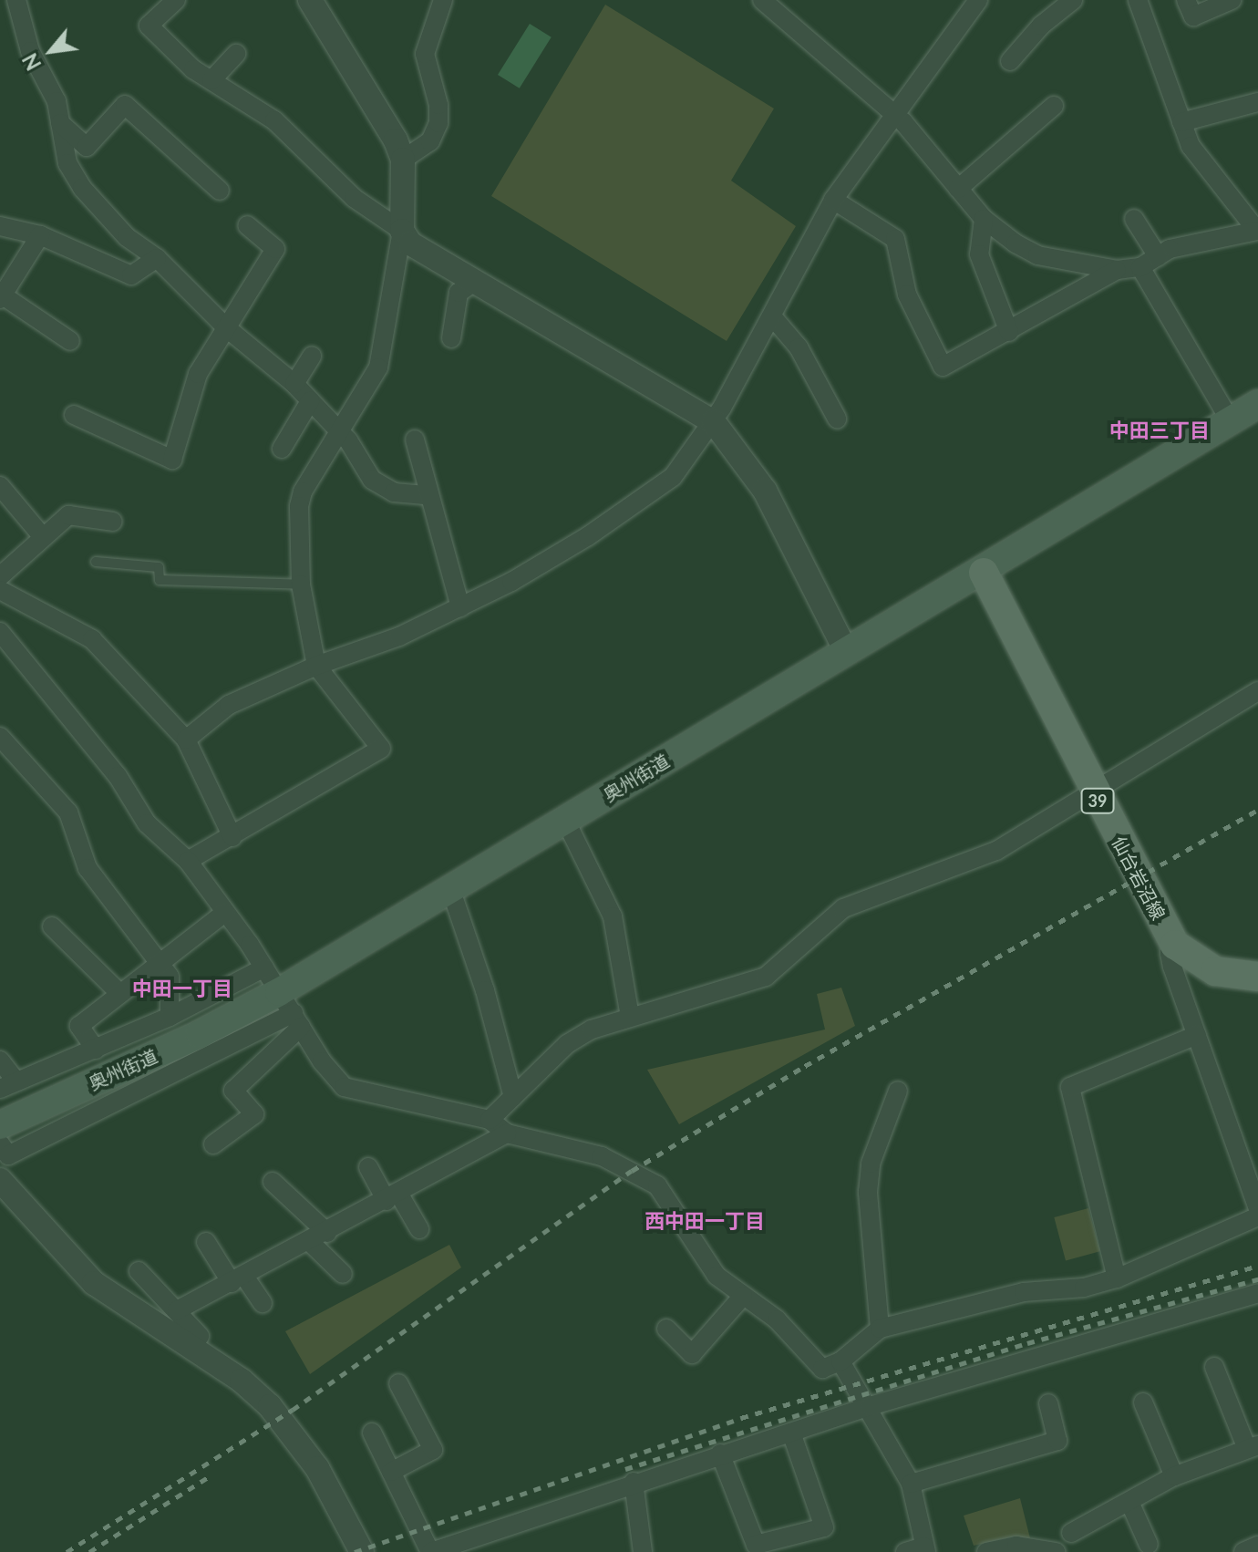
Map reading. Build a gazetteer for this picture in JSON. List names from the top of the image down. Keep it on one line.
{"streets":{"main road":["奥州街道","39","仙台岩沼線"]},"crossings":[["奥州街道","仙台岩沼線"]],"districts":["中田三丁目","中田一丁目","西中田一丁目"],"north":"bottom left"}
